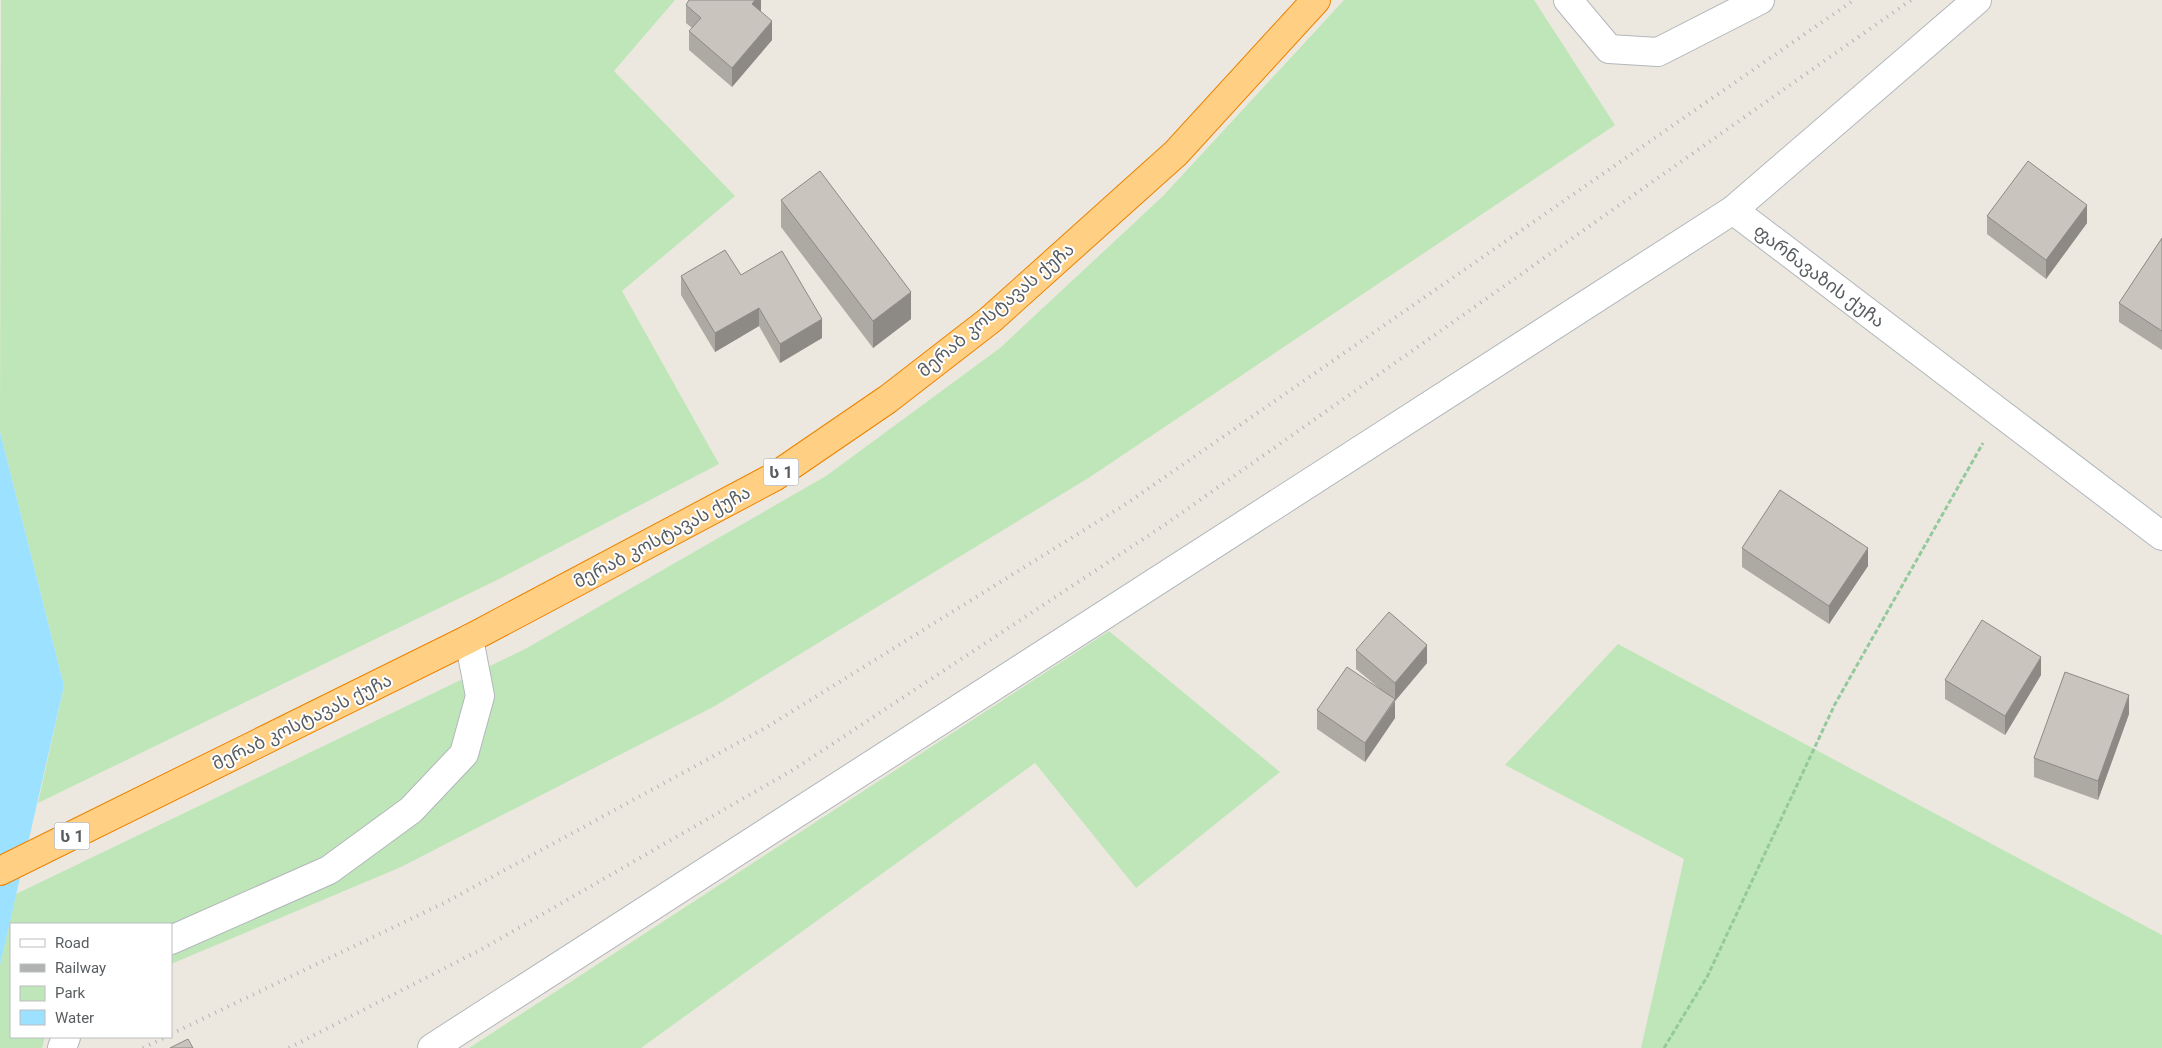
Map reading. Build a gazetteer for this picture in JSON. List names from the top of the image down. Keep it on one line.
{"streets":{"highway":["მერაბ კოსტავას ქუჩა","ს 1"],"street":["ფარნავაზის ქუჩა"]},"legend":["Road","Railway","Park","Water"]}
